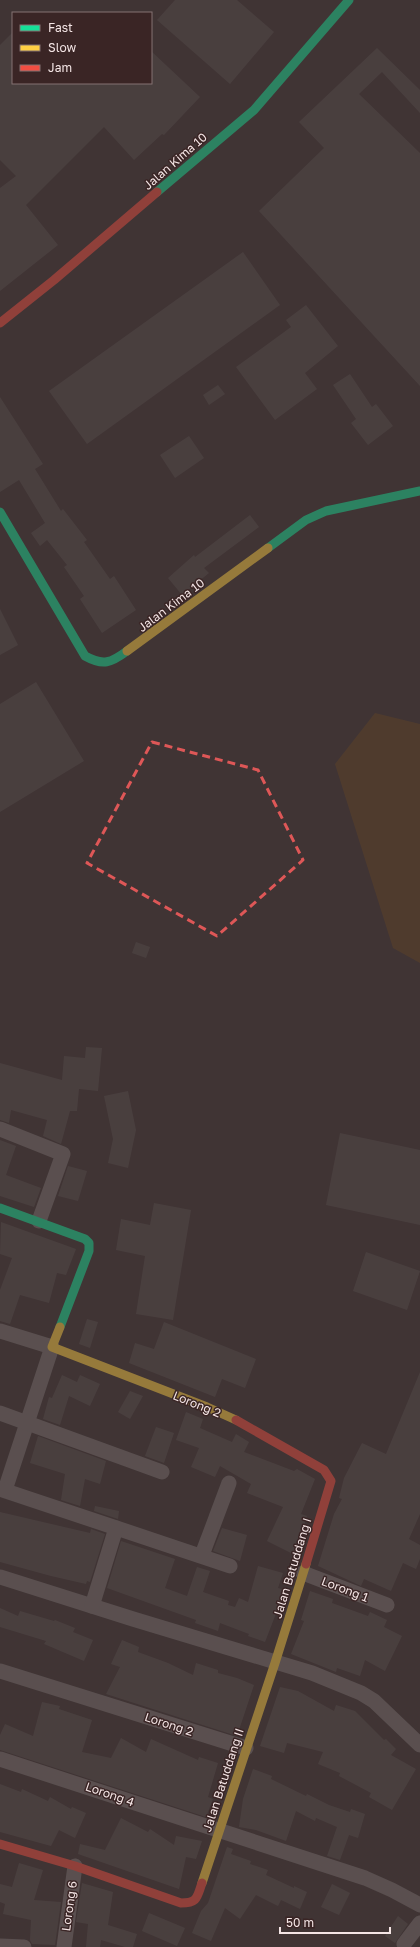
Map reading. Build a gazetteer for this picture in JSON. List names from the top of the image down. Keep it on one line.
{"streets":{"street":["Jalan Kima 10","Lorong 2","Jalan Batuddang I","Lorong 1","Jalan Batuddang II","Lorong 4","Lorong 6"]},"crossings":[["Lorong 2","Jalan Batuddang I"],["Lorong 2","Jalan Batuddang II"],["Jalan Batuddang I","Lorong 1"],["Jalan Batuddang I","Jalan Batuddang II"],["Jalan Batuddang II","Lorong 4"],["Jalan Batuddang II","Lorong 6"]],"legend":["Fast","Slow","Jam"],"scale_bar":"50 m"}
